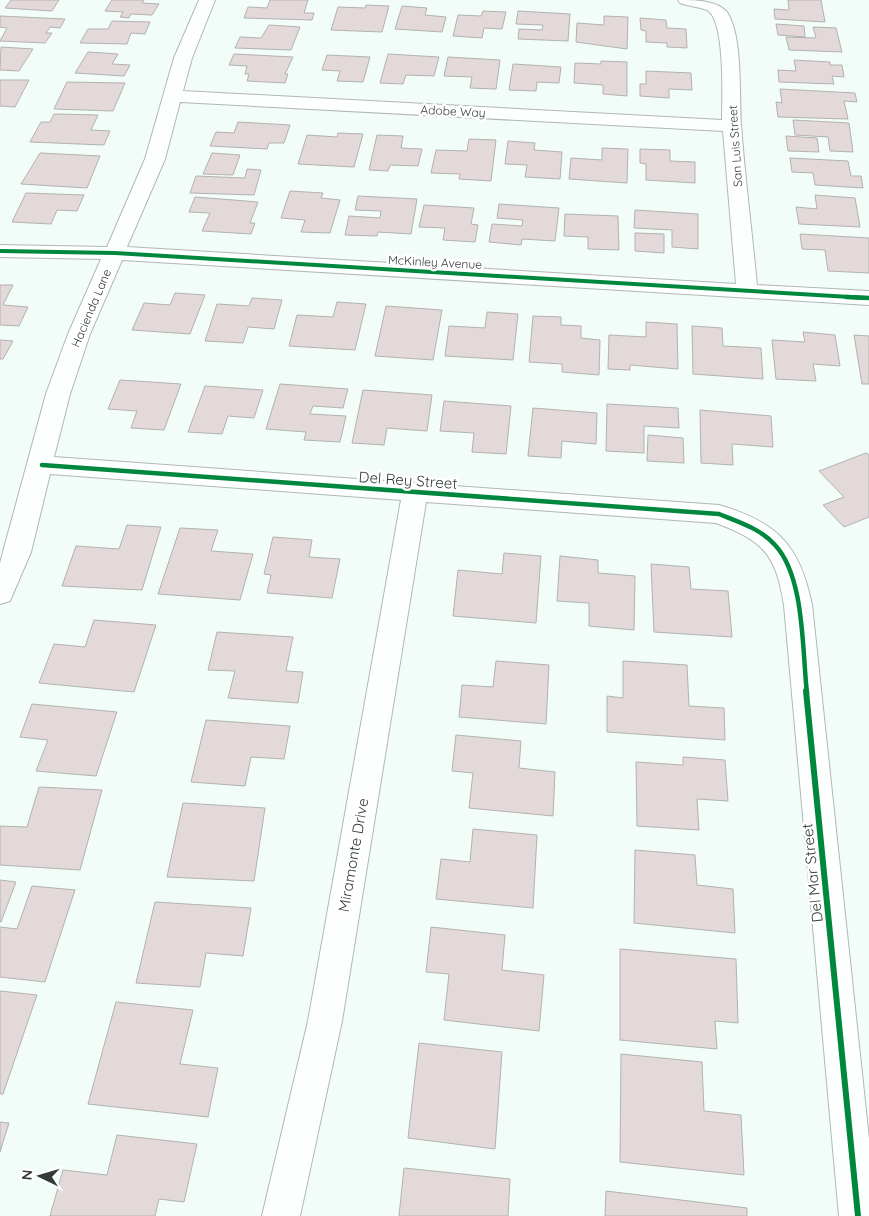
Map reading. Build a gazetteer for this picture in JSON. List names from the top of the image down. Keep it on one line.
{"streets":{"street":["Adobe Way","San Luis Street","McKinley Avenue","Hacienda Lane","Del Rey Street","Miramonte Drive","Del Mar Street"]},"crossings":[["Adobe Way","San Luis Street"],["Adobe Way","Hacienda Lane"],["San Luis Street","McKinley Avenue"],["McKinley Avenue","Hacienda Lane"],["Hacienda Lane","Del Rey Street"],["Del Rey Street","Miramonte Drive"],["Del Rey Street","Del Mar Street"]],"north":"left"}
